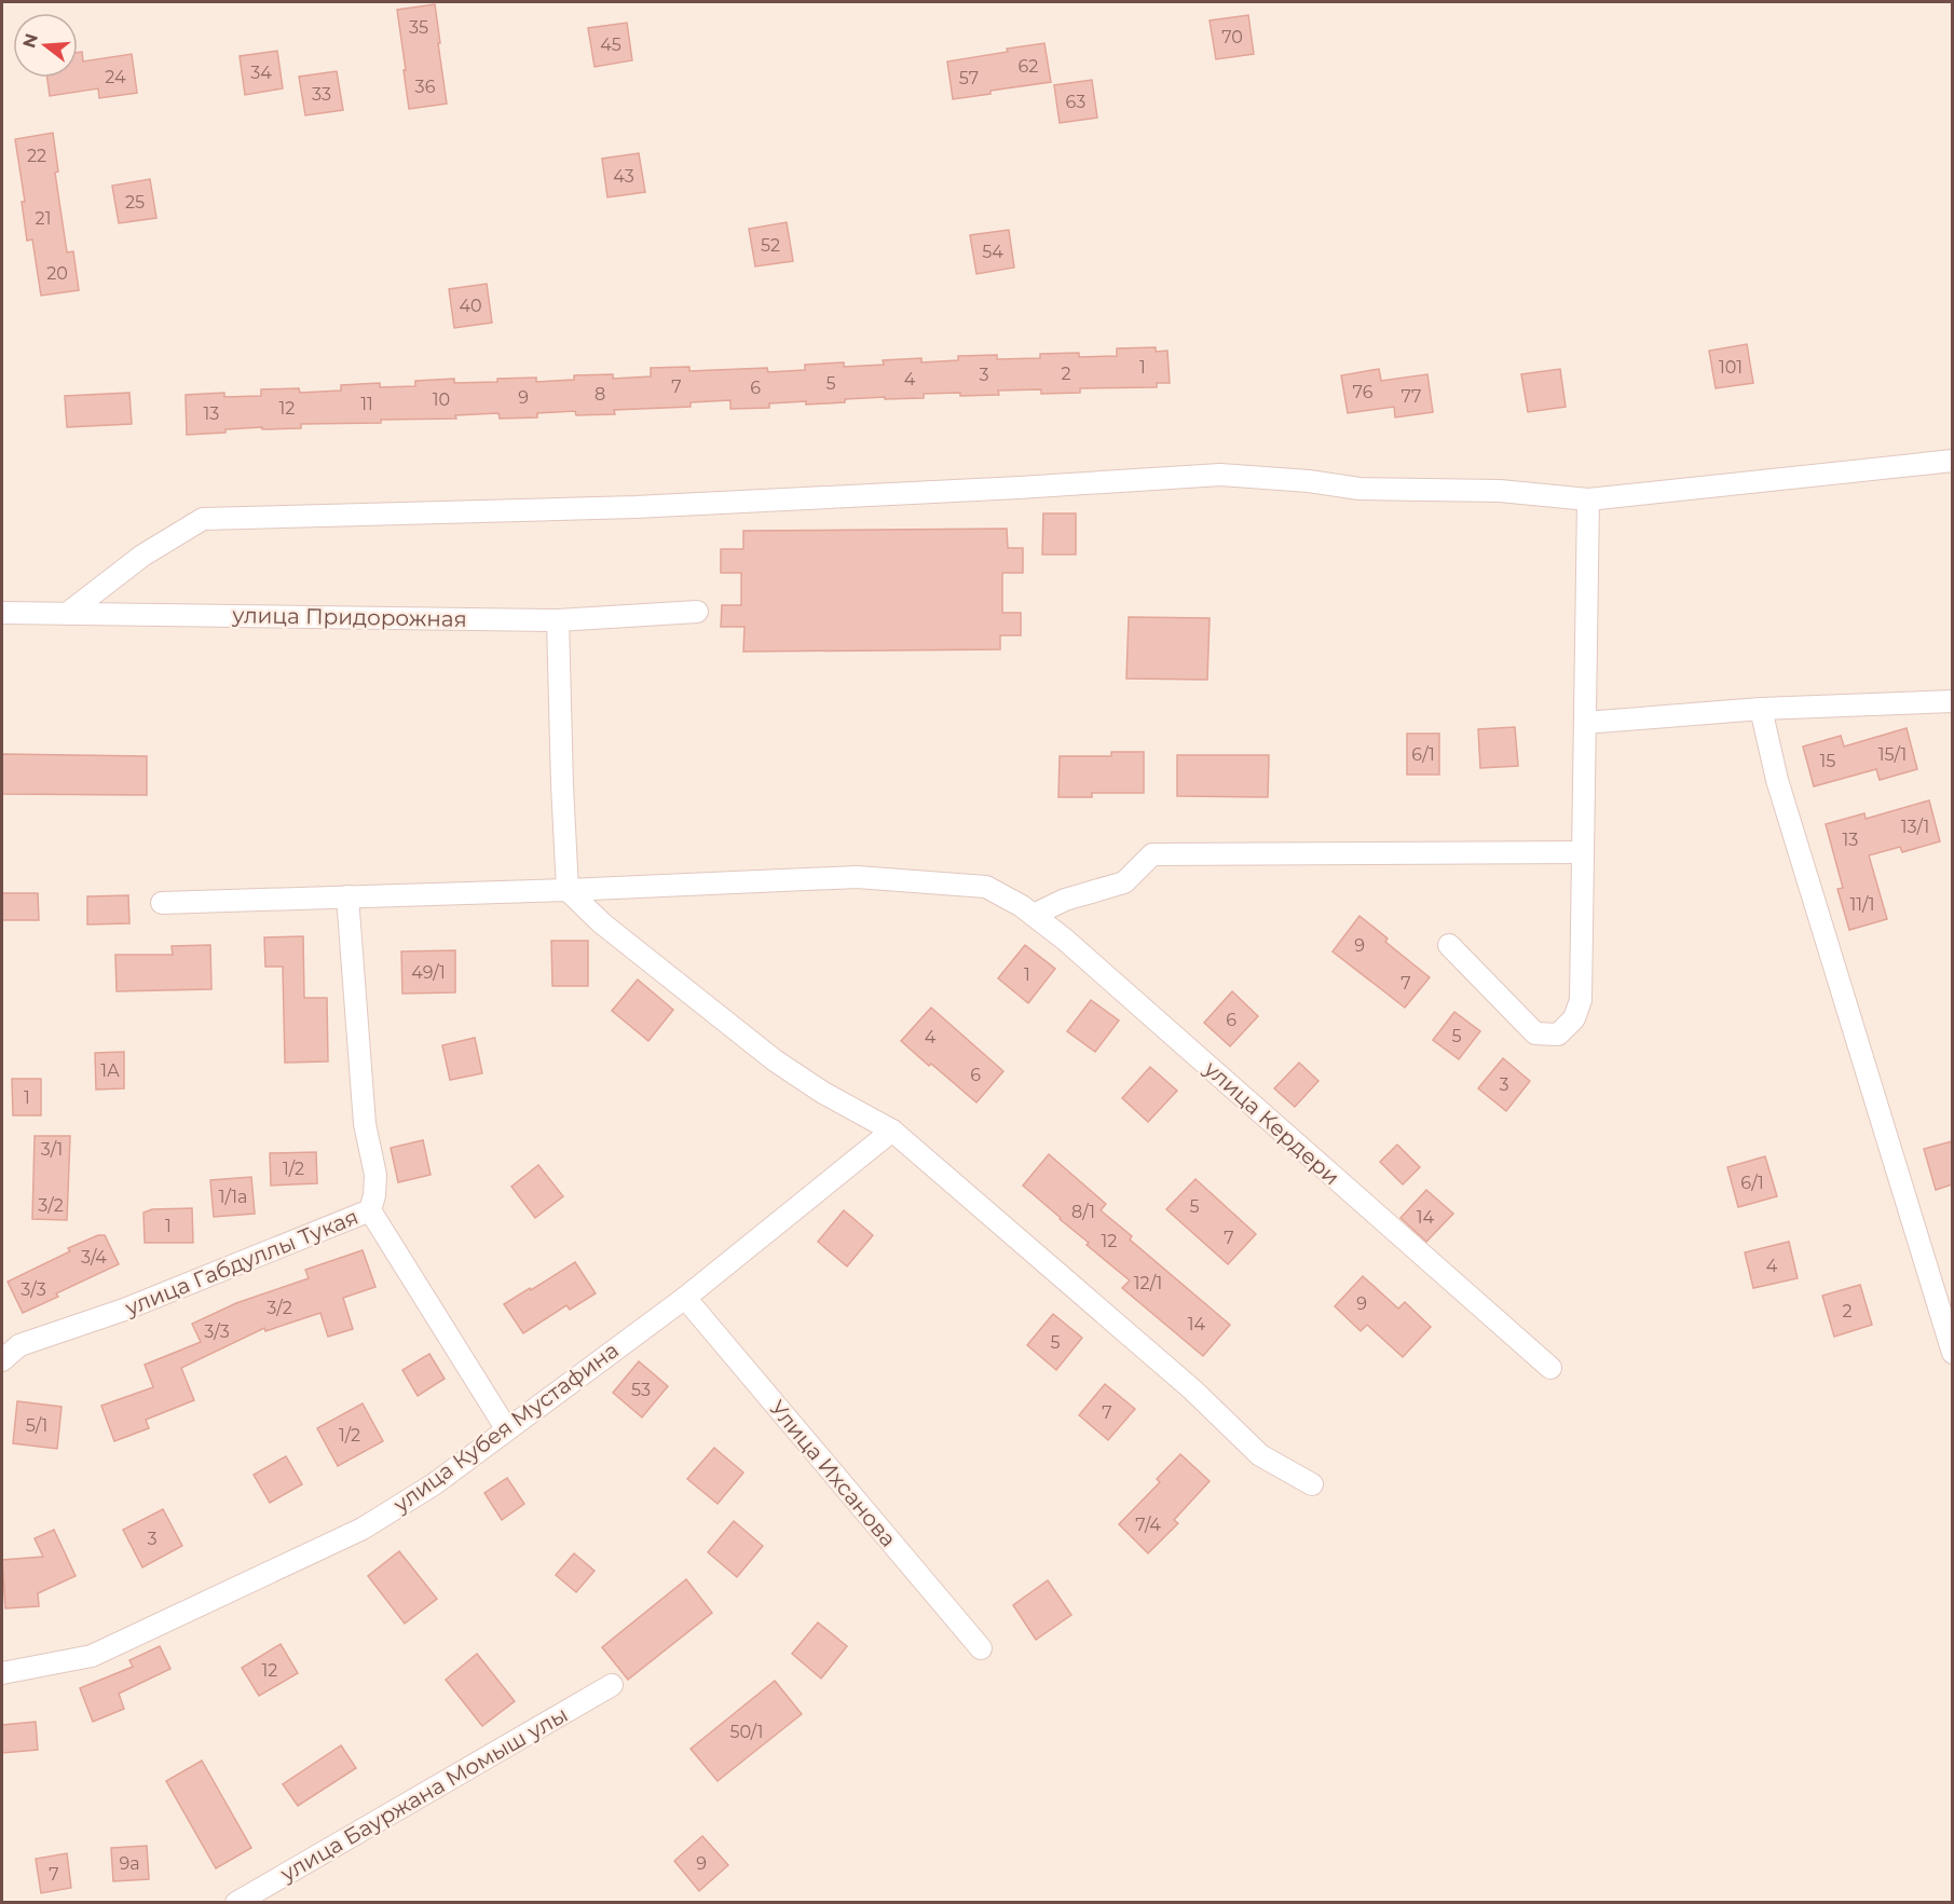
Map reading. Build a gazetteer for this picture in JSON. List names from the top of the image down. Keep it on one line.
{"streets":{"street":["улица Придорожная","улица Кердери","улица Габдуллы Тукая","улица Кубея Мустафина","Улица Ихсанова","улица Бауржана Момыш улы"]},"crossings":[["улица Кубея Мустафина","Улица Ихсанова"]],"house_numbers":["35","70","45","62","34","24","57","36","33","63","22","43","25","21","52","54","20","40","1","101","2","3","4","5","7","6","76","8","77","9","10","11","12","13","6/1","15/1","15","13/1","13","11/1","9","49/1","1","7","6","5","4","1А","6","3","1","3/1","1/2","6/1","1/1а","3/2","5","8/1","14","1","7","12","3/4","4","12/1","3/3","9","3/2","2","14","3/3","5","53","7","5/1","1/2","7/4","3","12","50/1","9а","9","7"],"north":"left"}
